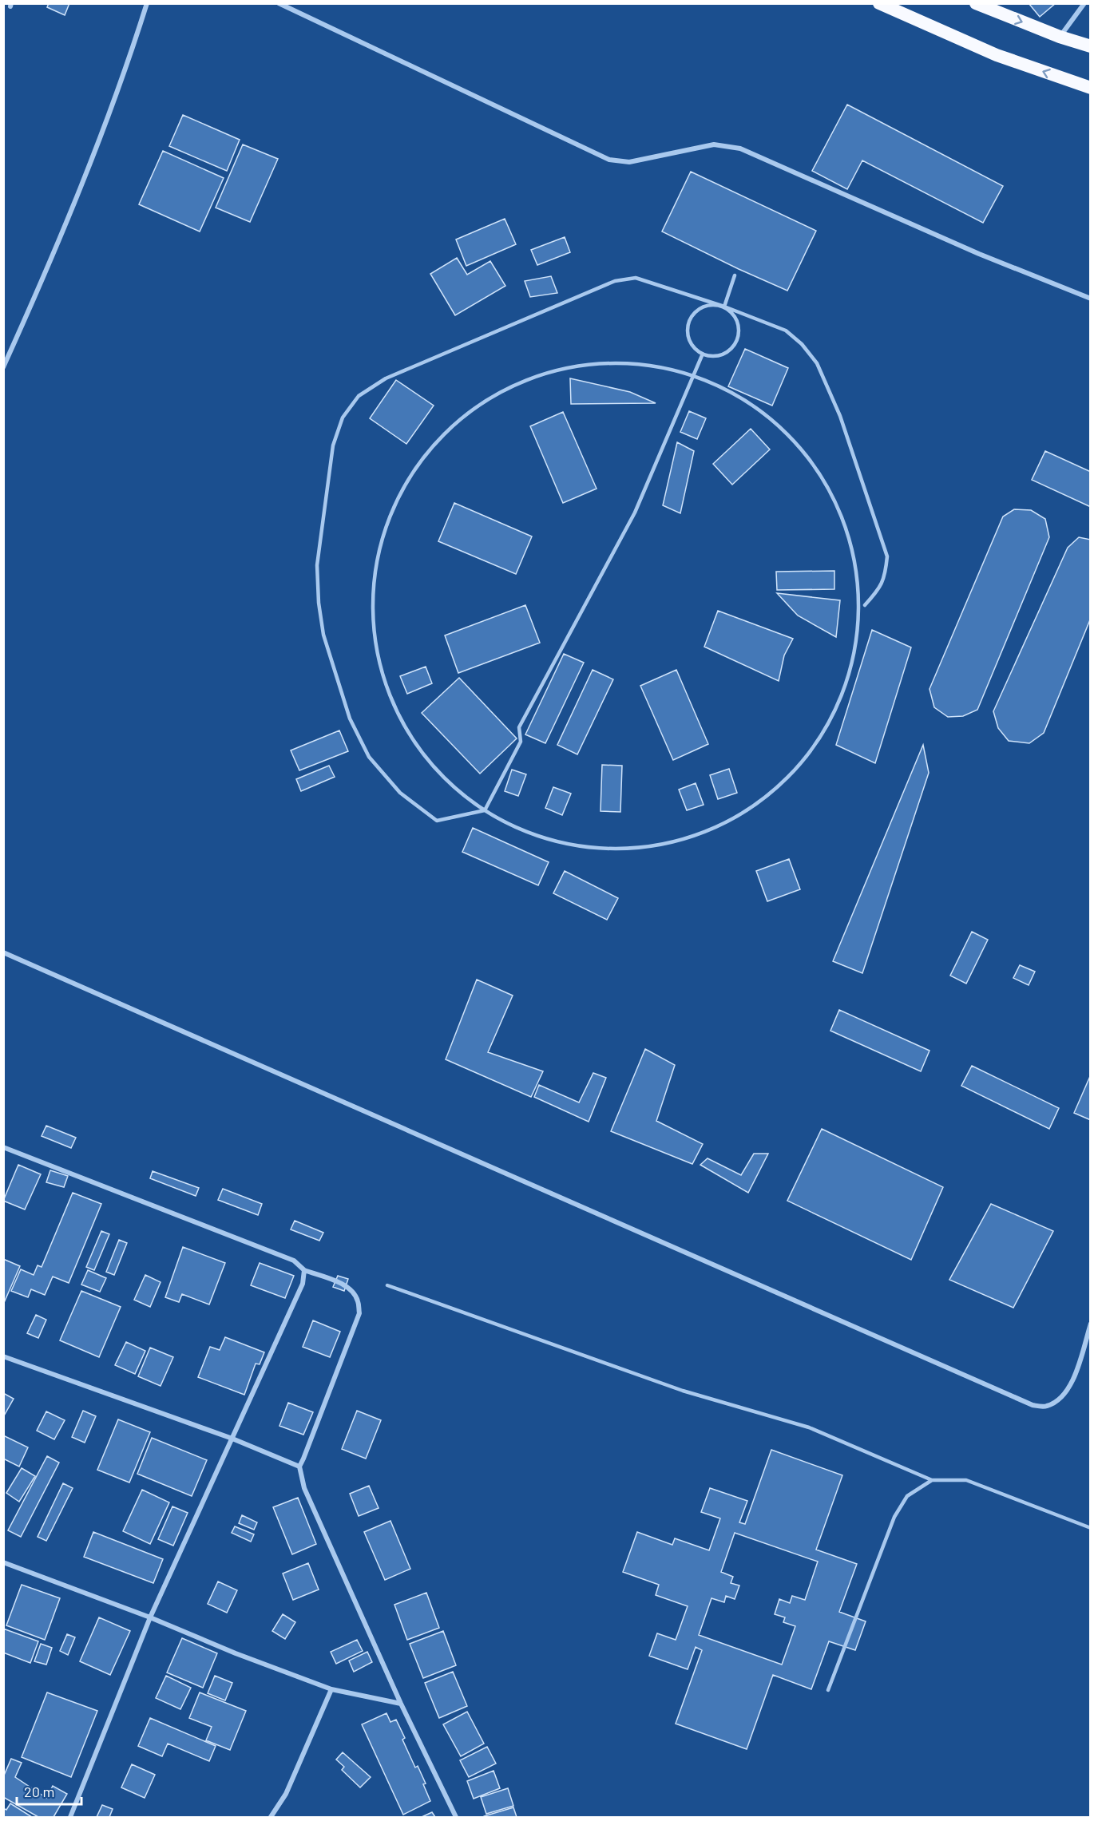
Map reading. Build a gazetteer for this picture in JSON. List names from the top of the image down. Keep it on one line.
{"scale_bar":"20 m"}
